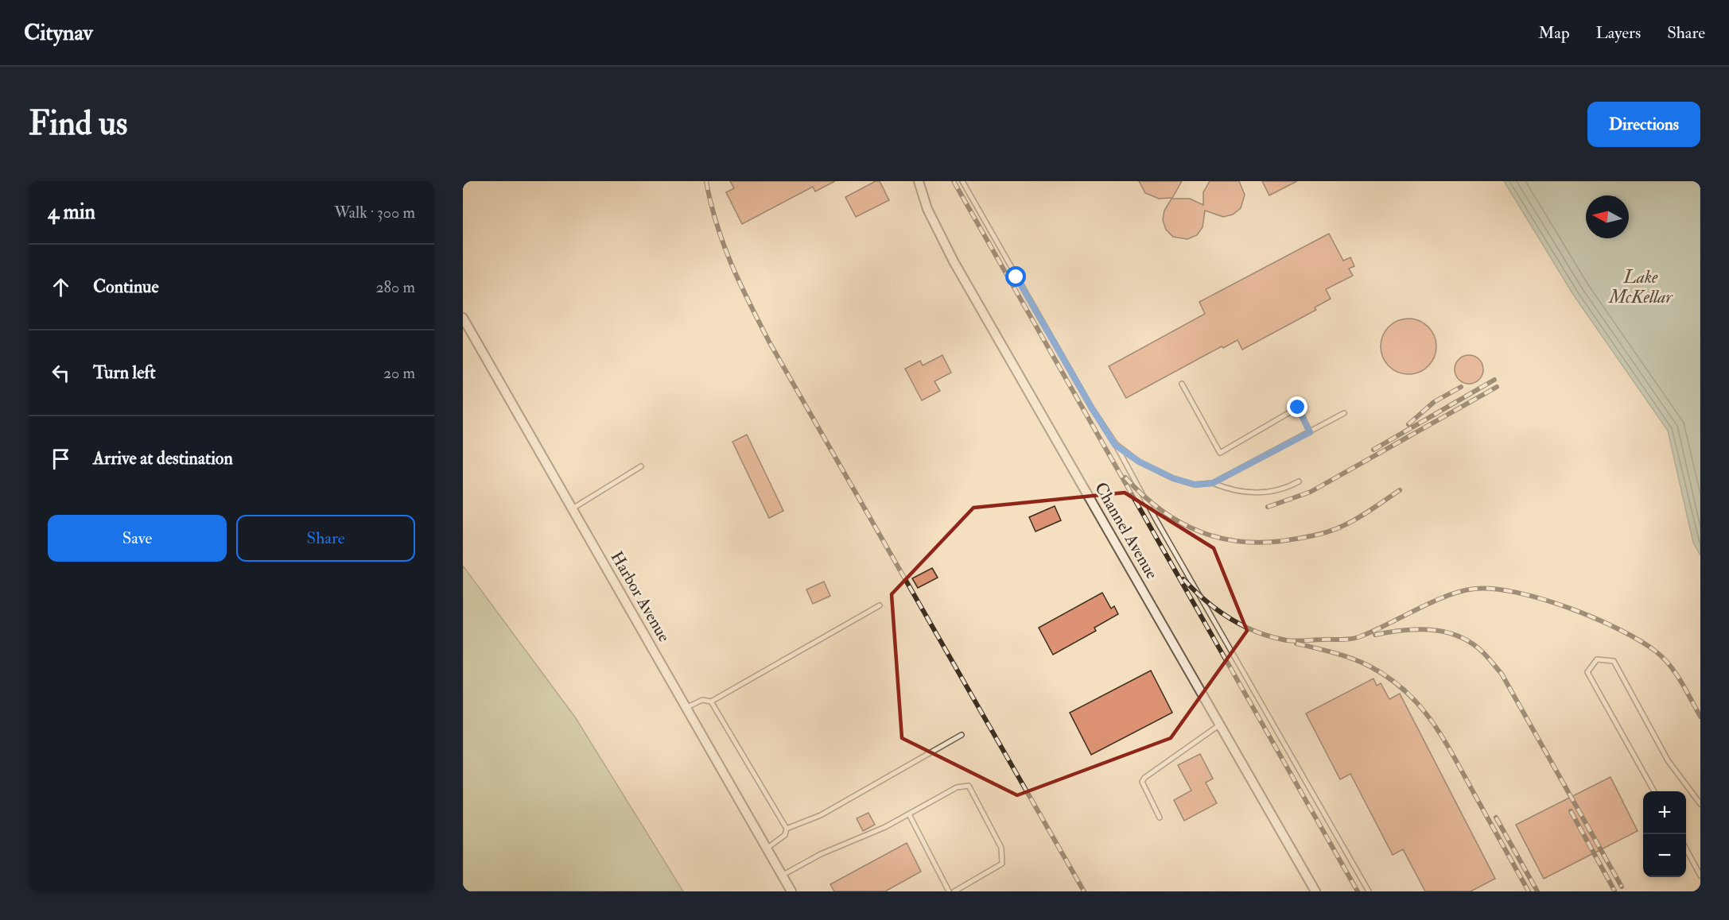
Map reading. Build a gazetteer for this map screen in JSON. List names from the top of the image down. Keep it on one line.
{"streets":{"street":["Channel Avenue","Harbor Avenue"]},"water":["Lake McKellar"],"north":"left","page":{"header":"Citynav","nav":["Map","Layers","Share"],"buttons":["Directions",["Save","Share"]],"title":"Find us","heading":["4 min","Walk · 300 m"],"list":[["Continue","280 m"],["Turn left","20 m"],"Arrive at destination"],"map_buttons":["+","−"]}}
